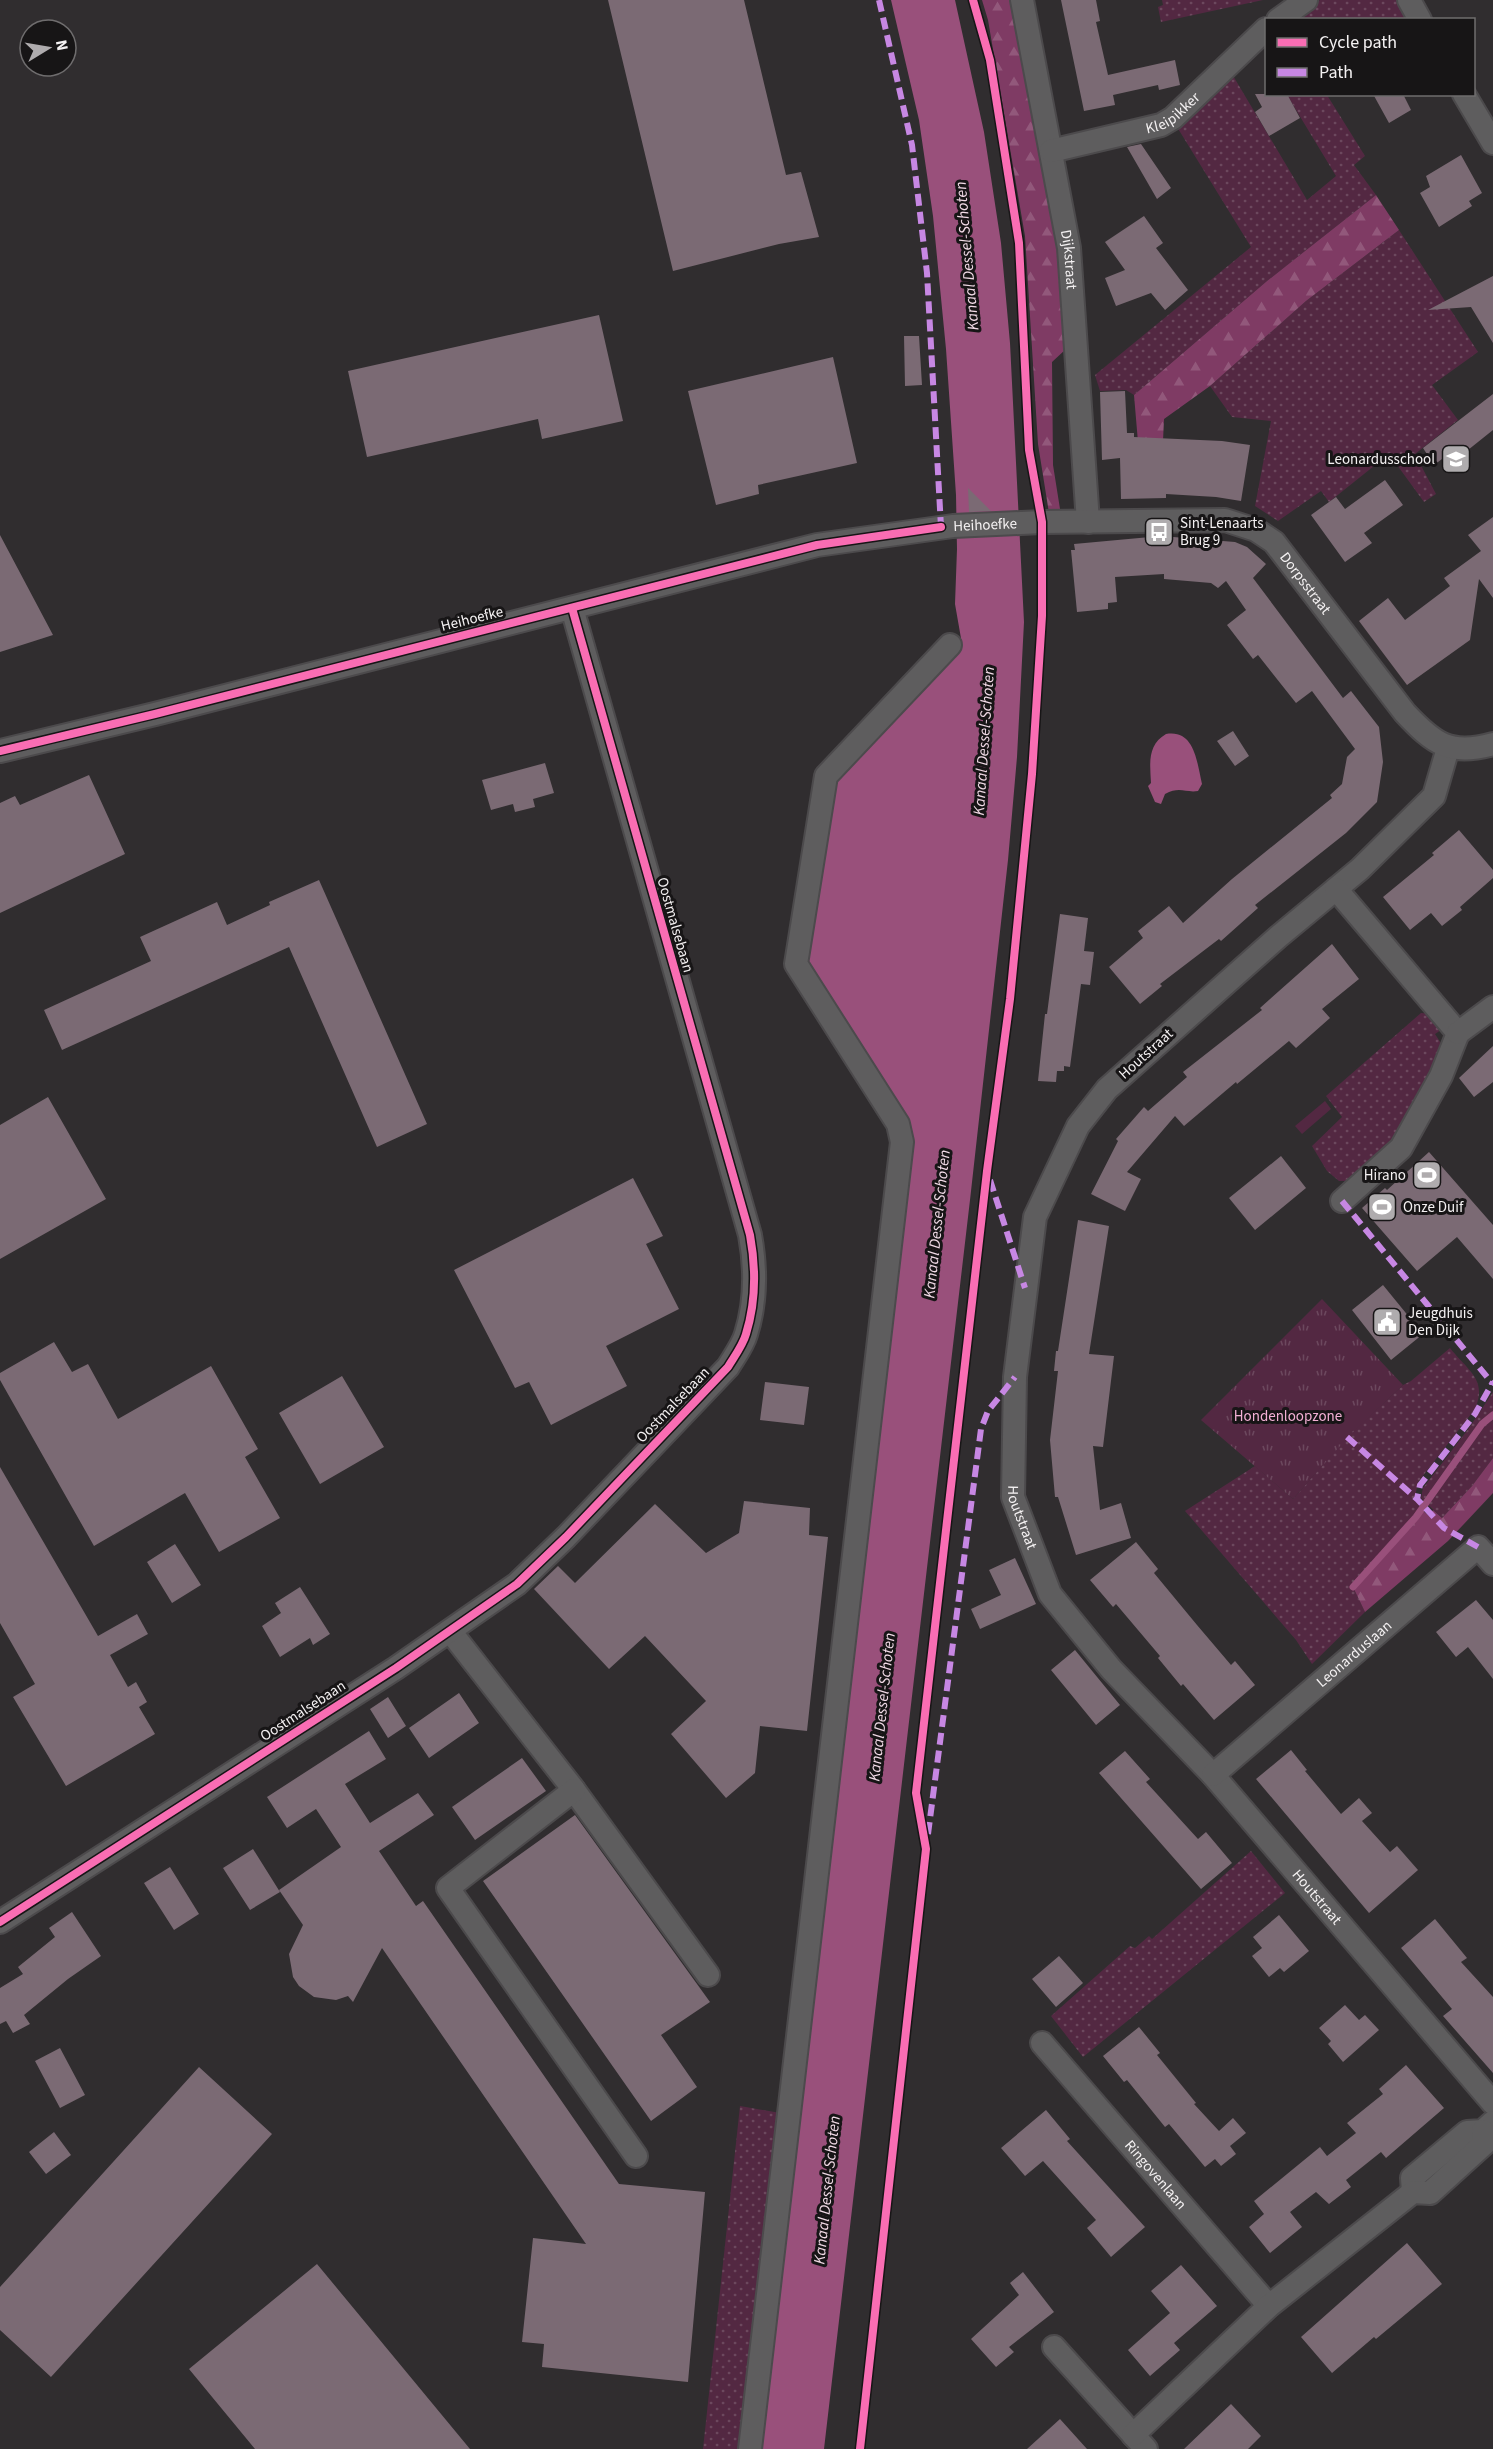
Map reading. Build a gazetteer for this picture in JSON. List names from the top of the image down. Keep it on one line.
{"streets":{"street":["Kleipikker","Dijkstraat","Heihoefke","Dorpsstraat","Oostmalsebaan","Houtstraat","Leonarduslaan","Ringovenlaan"]},"crossings":[["Kleipikker","Dijkstraat"],["Dijkstraat","Dorpsstraat"],["Heihoefke","Dorpsstraat"],["Heihoefke","Oostmalsebaan"],["Dorpsstraat","Houtstraat"],["Houtstraat","Leonarduslaan"]],"water":["Kanaal Dessel-Schoten"],"parks":["Hondenloopzone"],"places":{"school or university":["Leonardusschool"],"bus stop":["Sint-Lenaarts Brug 9"],"sports":["Hirano","Onze Duif"],"public building":["Jeugdhuis Den Dijk"]},"legend":["Cycle path","Path"],"north":"right"}
